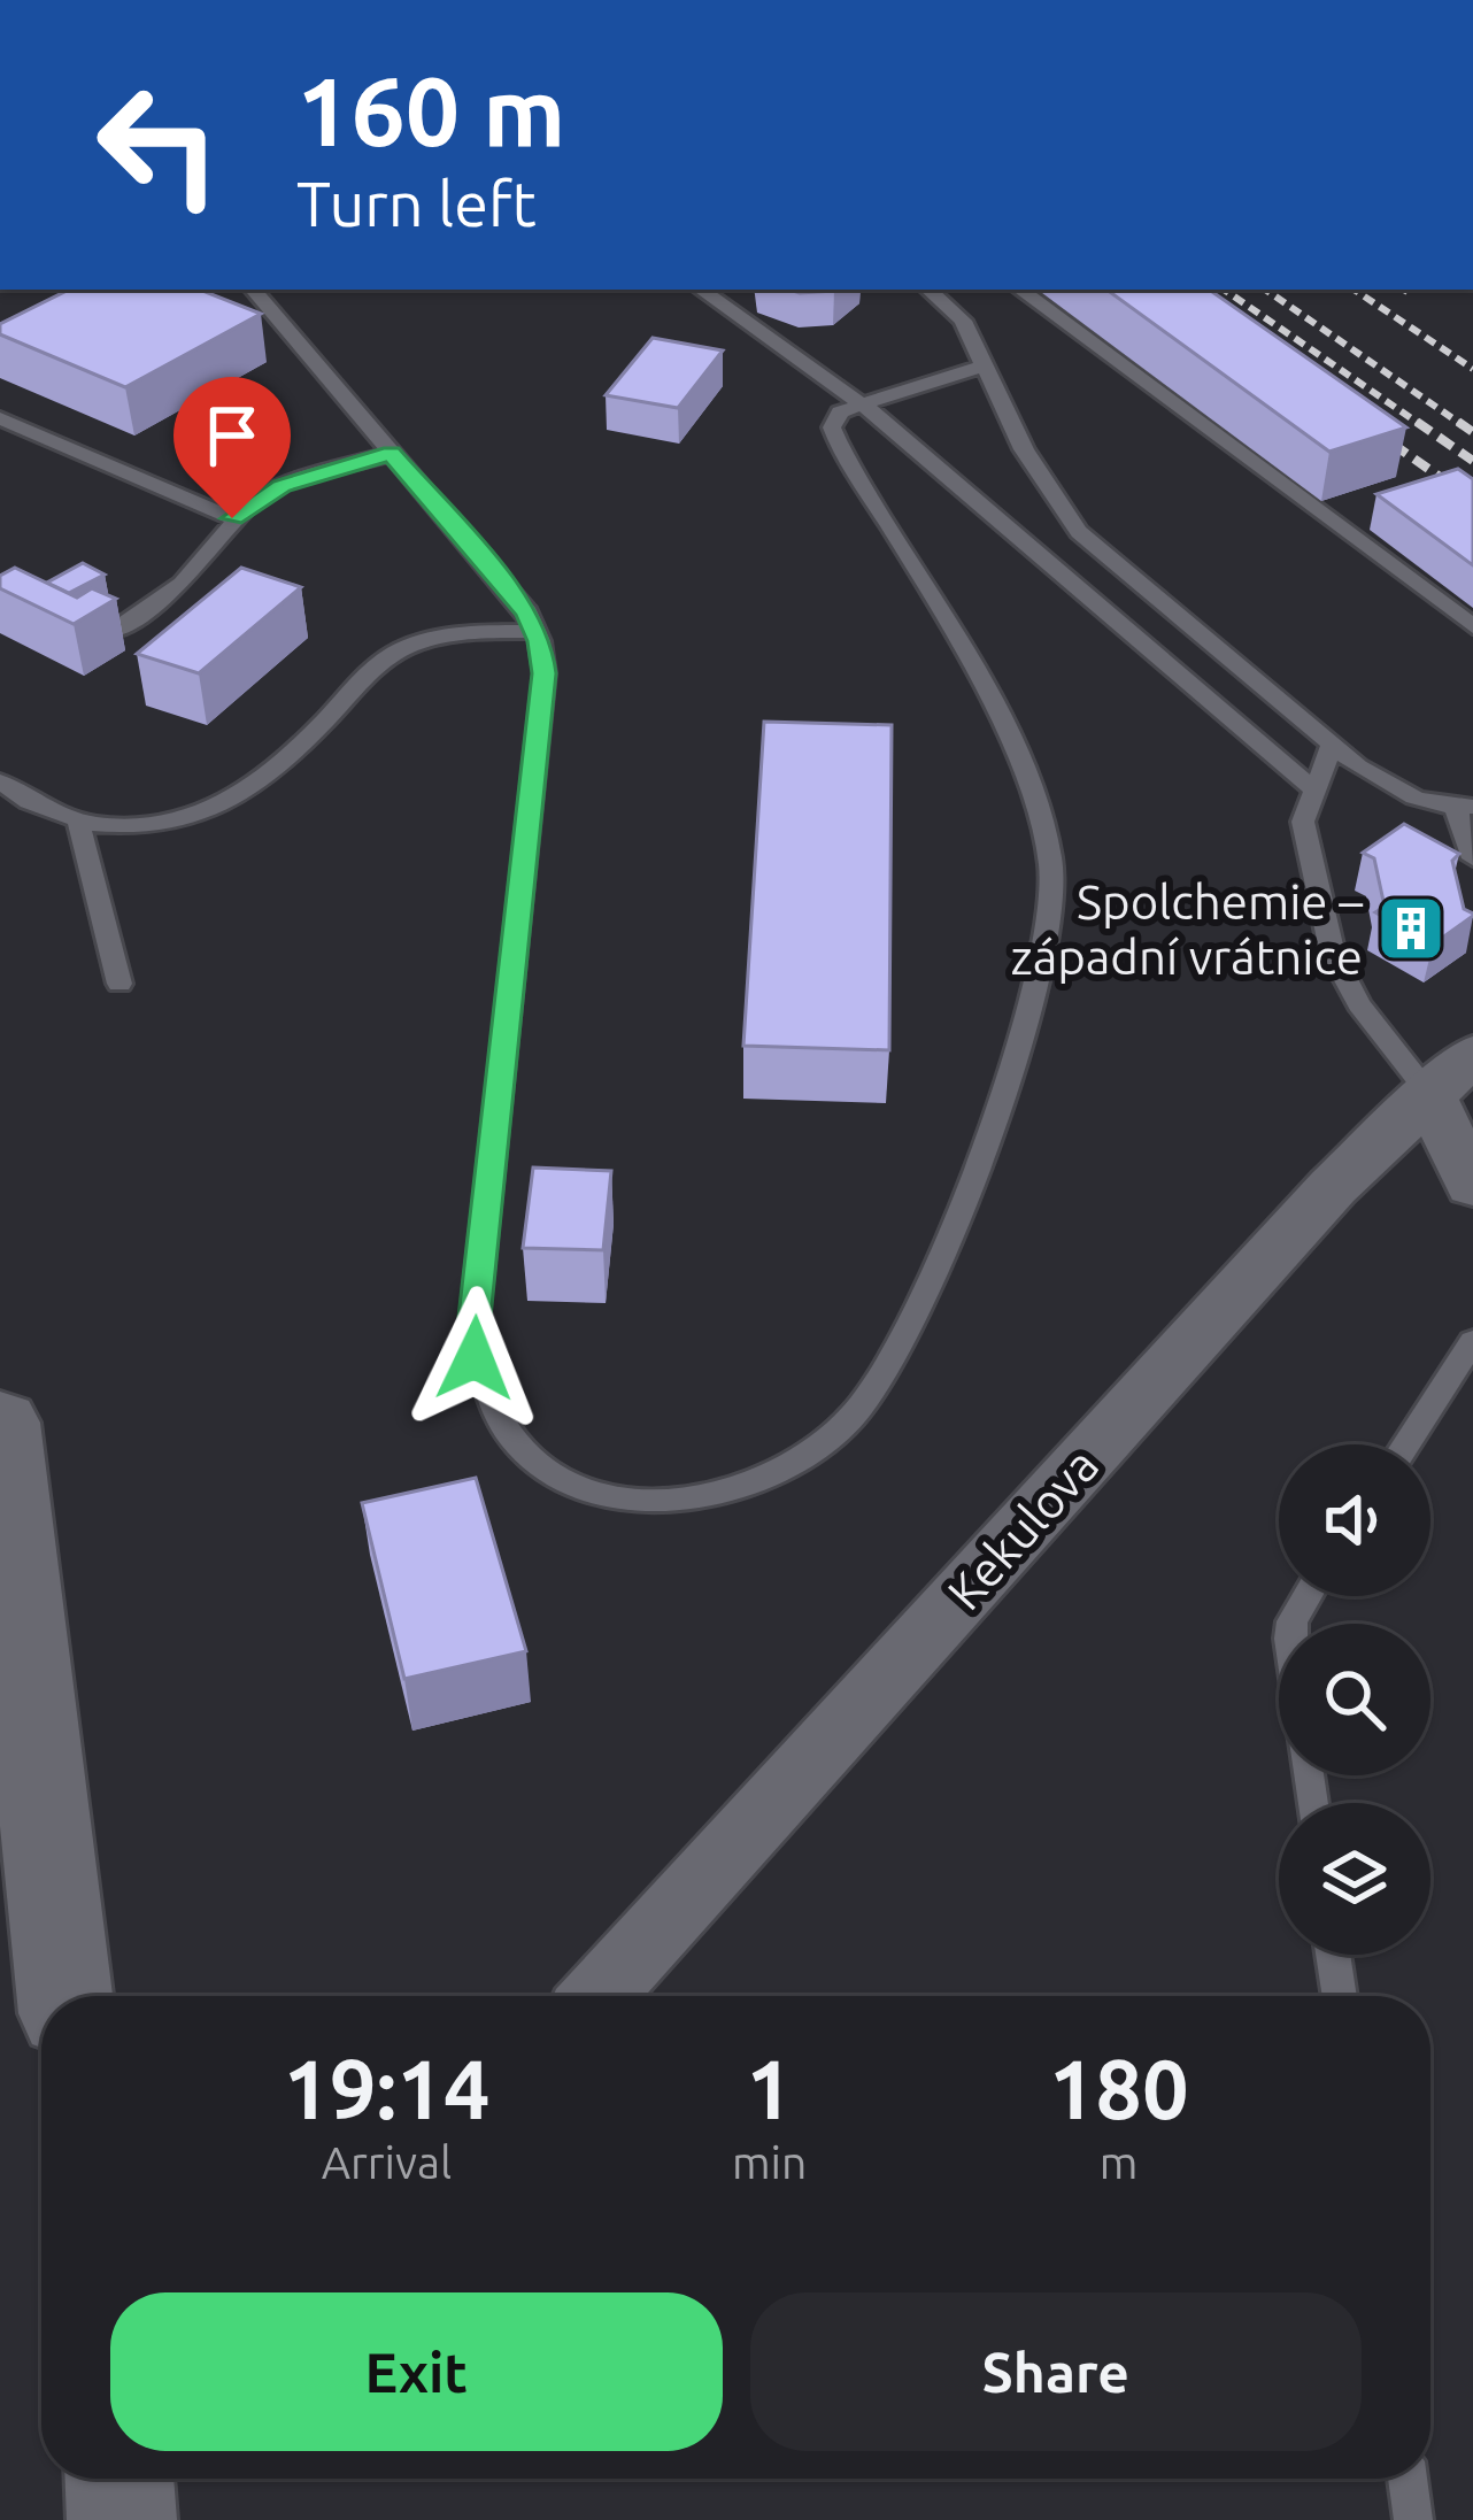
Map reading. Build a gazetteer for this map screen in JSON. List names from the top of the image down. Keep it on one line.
{"streets":{"street":["Kekulova"]},"places":{"building":["Spolchemie – západní vrátnice"]},"page":{"turn":["160 m","Turn left"],"eta":["19:14","Arrival","1","min","180","m"],"buttons":["Exit","Share"]}}
